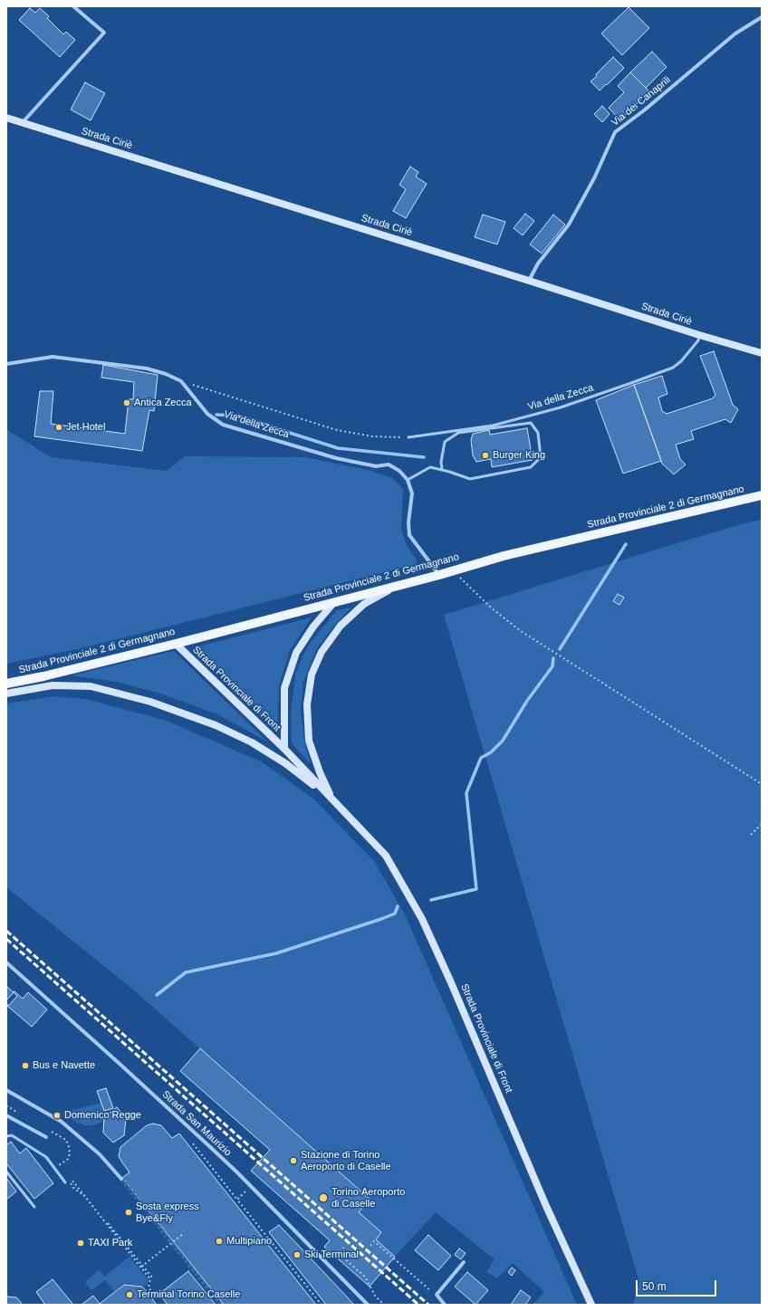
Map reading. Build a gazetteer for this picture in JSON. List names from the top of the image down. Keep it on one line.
{"streets":{"main road":["Strada Ciriè","Strada Provinciale 2 di Germagnano","Strada Provinciale di Front"],"street":["Via dei Canaprili","Via della Zecca","Strada San Maurizio"]},"crossings":[["Via dei Canaprili","Strada Ciriè"],["Strada Ciriè","Via della Zecca"],["Strada Provinciale 2 di Germagnano","Strada Provinciale di Front"]],"places":["Antica Zecca","Jet Hotel","Burger King","Bus e Navette","Domenico Regge","Stazione di Torino Aeroporto di Caselle","Torino Aeroporto di Caselle","Sosta express Bye&Fly","Multipiano","TAXI Park","Ski Terminal","Terminal Torino Caselle"],"scale_bar":"50 m"}
